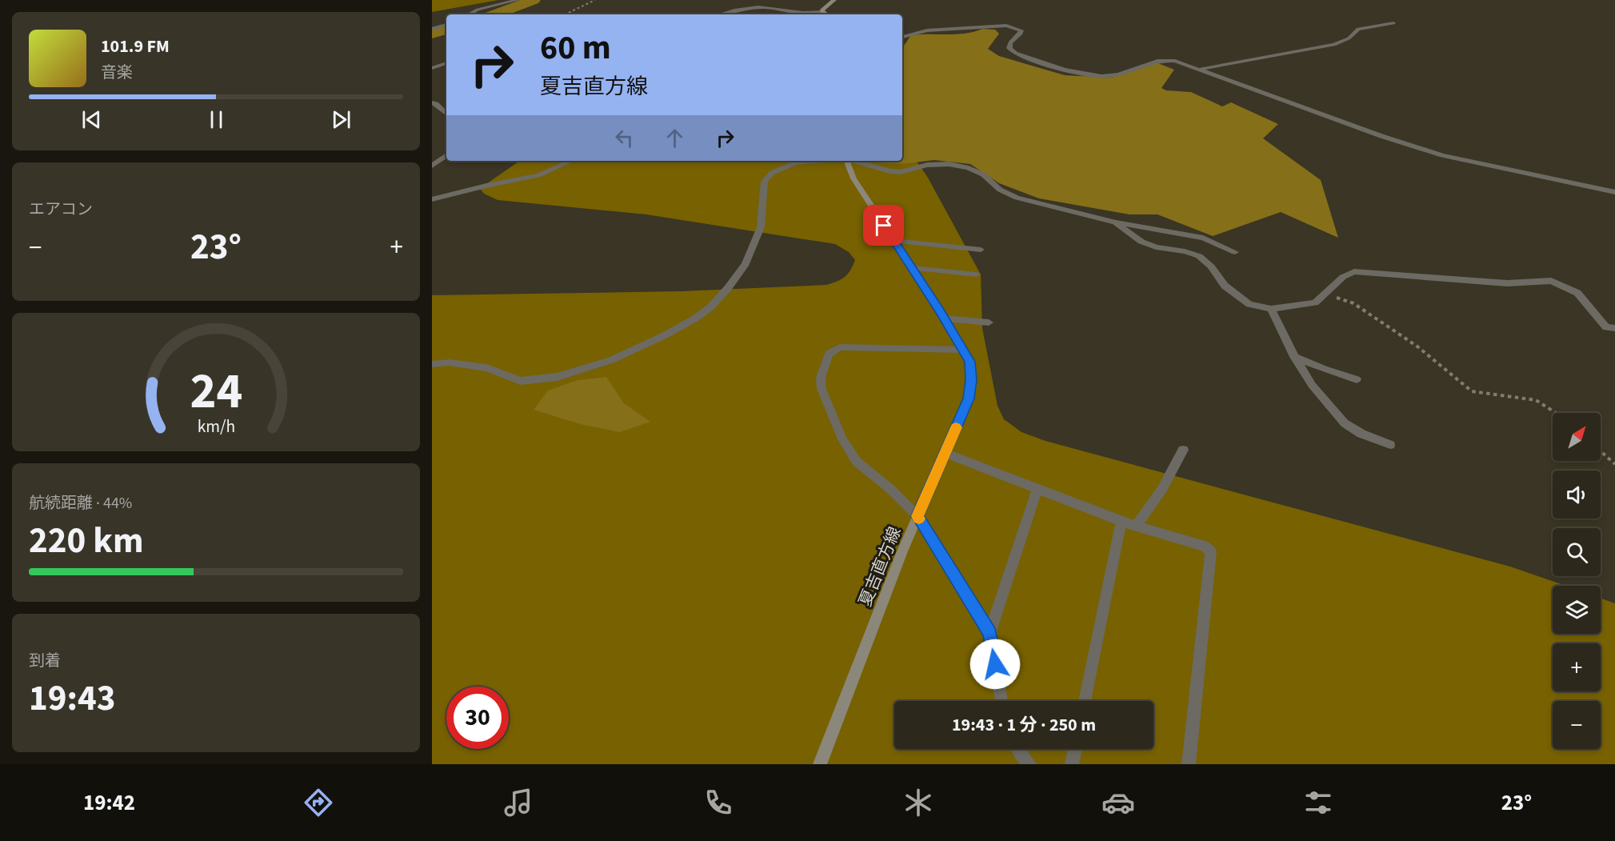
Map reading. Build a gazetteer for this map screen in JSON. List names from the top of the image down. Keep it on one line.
{"streets":{"main road":["夏吉直方線"]},"north":"top right","page":{"turn":["60 m","夏吉直方線"],"song":["101.9 FM","音楽"],"tile":["エアコン",["航続距離 · 44%","220 km"],["到着","19:43"]],"heat":["−","23°","+"],"map_buttons":["+","−"],"limit":"30","trip":"19:43 · 1 分 · 250 m","tabs":["19:42","23°"],"gauge":["24","km/h"]}}
